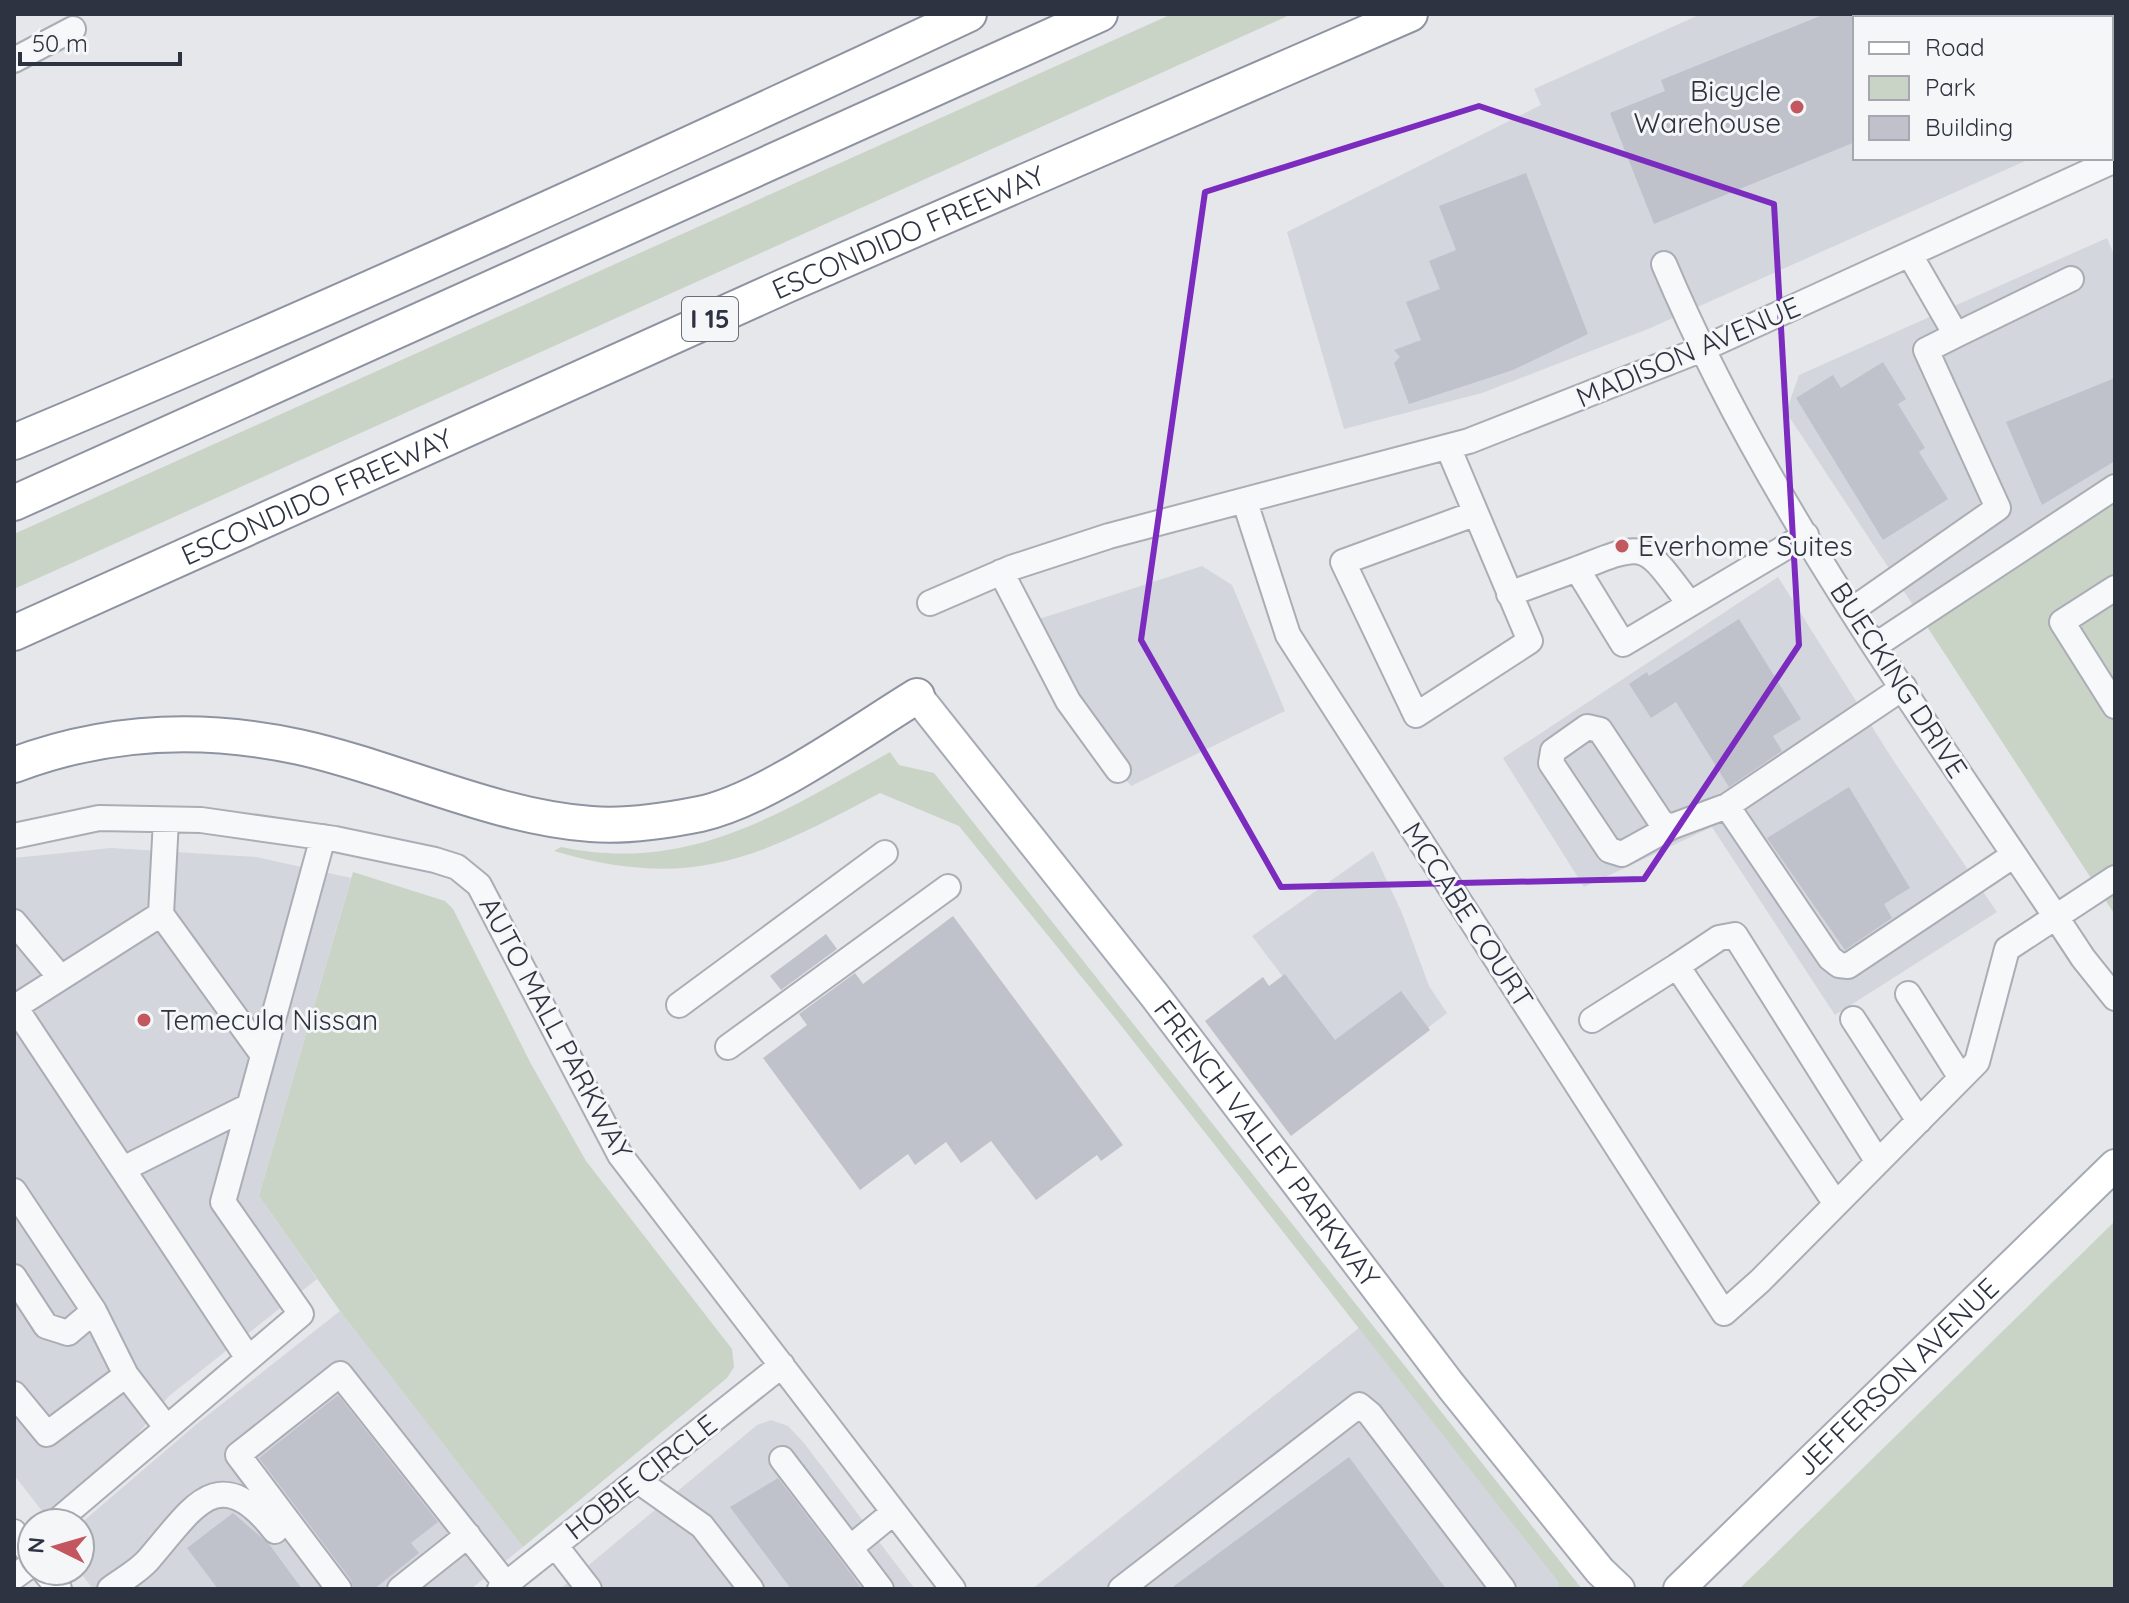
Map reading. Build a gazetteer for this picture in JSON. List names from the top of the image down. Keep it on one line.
{"streets":{"highway":["ESCONDIDO FREEWAY","I 15"],"main road":["FRENCH VALLEY PARKWAY","JEFFERSON AVENUE"],"street":["MADISON AVENUE","BUECKING DRIVE","MCCABE COURT","AUTO MALL PARKWAY","HOBIE CIRCLE"]},"crossings":[["MADISON AVENUE","BUECKING DRIVE"],["MADISON AVENUE","MCCABE COURT"],["AUTO MALL PARKWAY","HOBIE CIRCLE"]],"places":["Bicycle Warehouse","Everhome Suites","Temecula Nissan"],"legend":["Road","Park","Building"],"scale_bar":"50 m","north":"left"}
